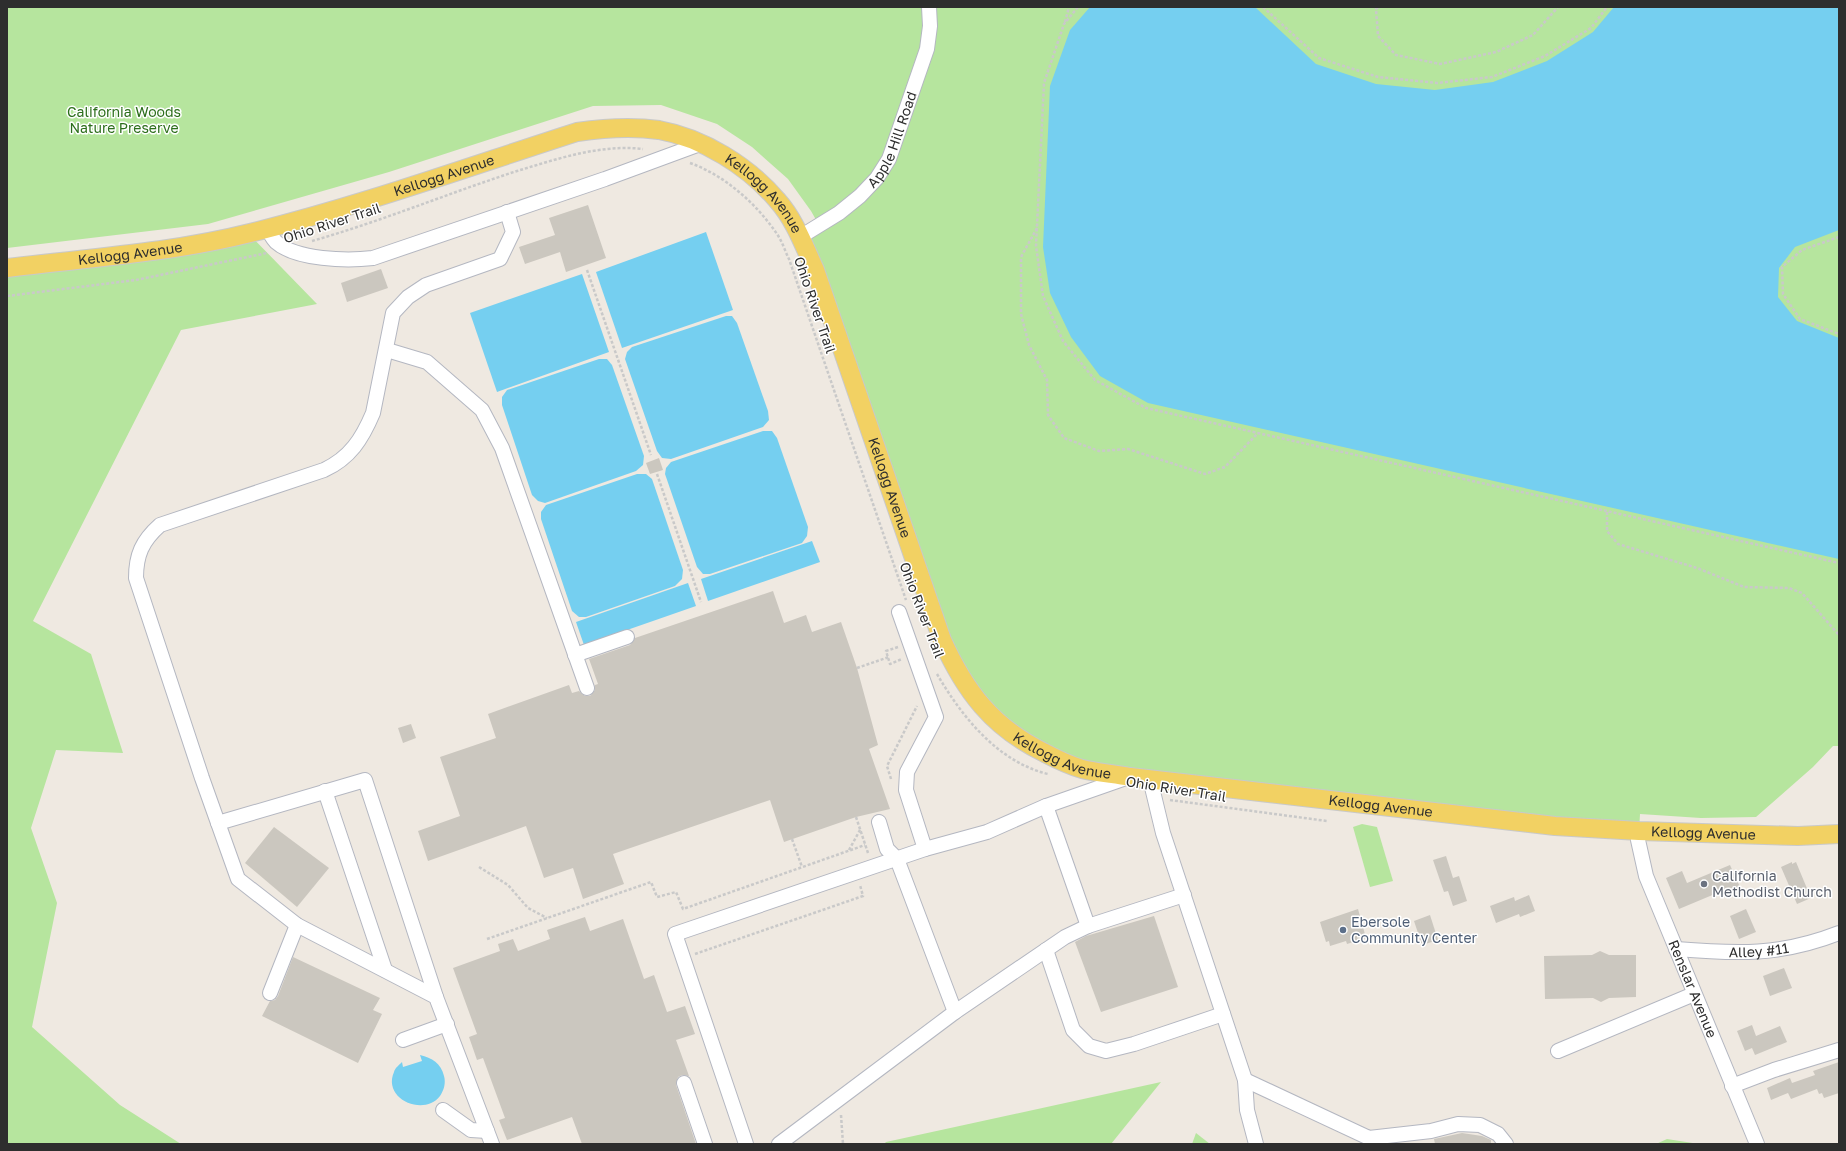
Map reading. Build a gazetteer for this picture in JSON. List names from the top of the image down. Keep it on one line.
{"streets":{"main road":["Kellogg Avenue"],"street":["Apple Hill Road","Alley #11","Renslar Avenue"],"path":["Ohio River Trail"]},"crossings":[["Apple Hill Road","Kellogg Avenue"],["Kellogg Avenue","Renslar Avenue"],["Alley #11","Renslar Avenue"]],"parks":["California Woods Nature Preserve"],"places":["California Methodist Church","Ebersole Community Center"]}
